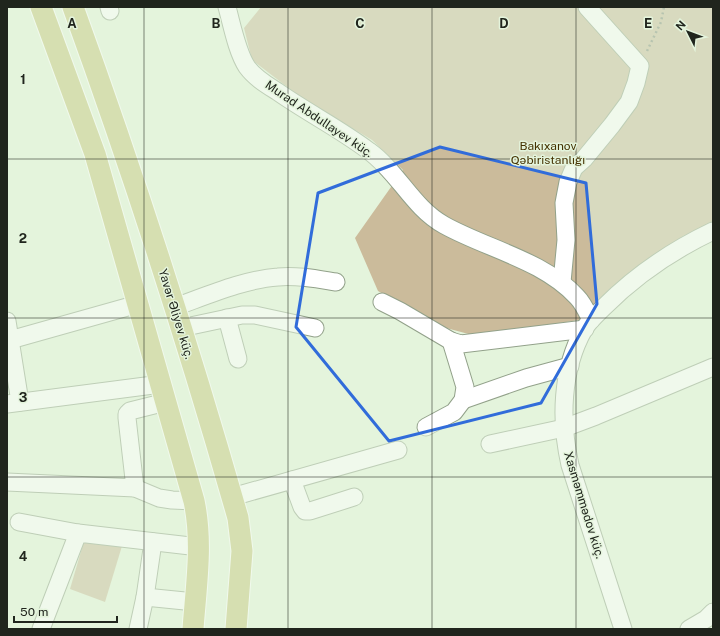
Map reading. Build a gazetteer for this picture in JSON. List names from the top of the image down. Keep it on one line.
{"streets":{"main road":["Yavər Əliyev küç."],"street":["Murad Abdullayev küç.","Xasməmmədov küç."]},"crossings":[["Murad Abdullayev küç.","Xasməmmədov küç."]],"parks":["Bakıxanov Qəbiristanlığı"],"scale_bar":"50 m","north":"top left","grid":{"columns":["A","B","C","D","E"],"rows":["1","2","3","4"]}}
